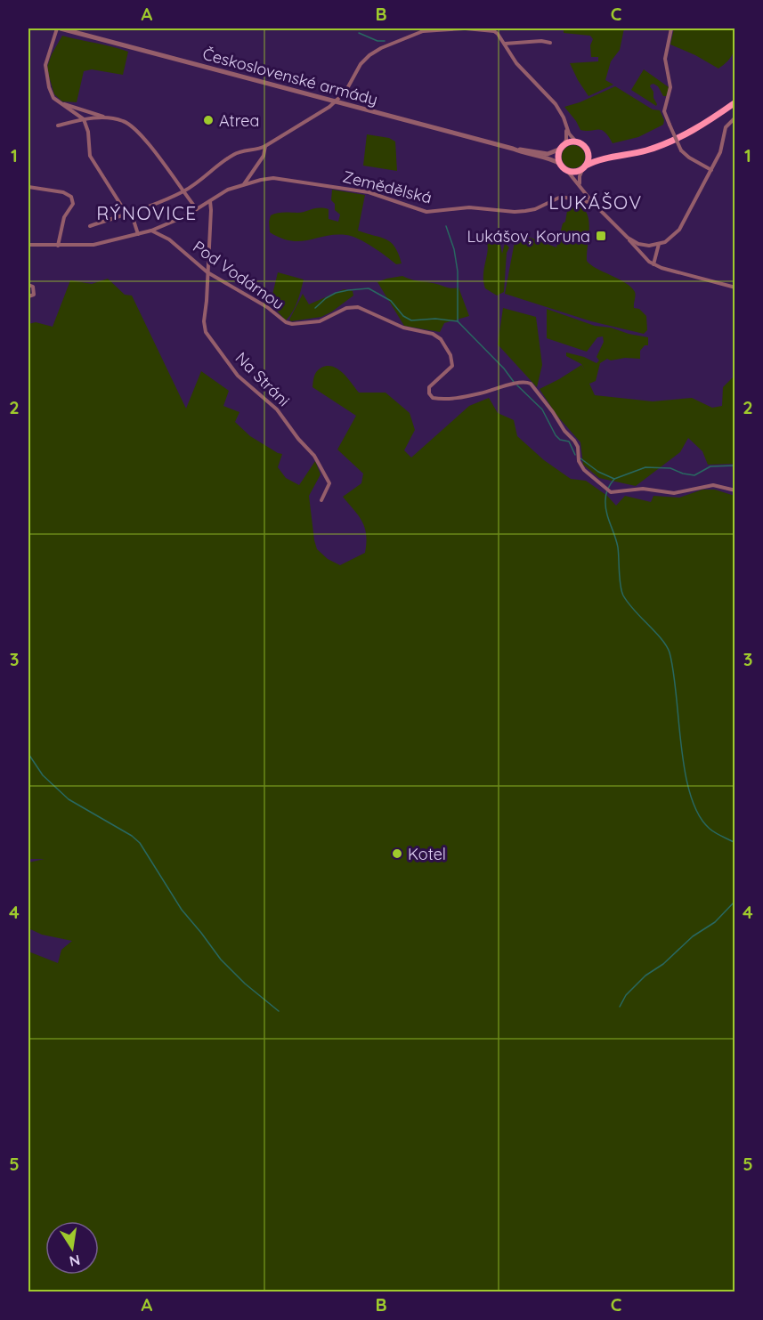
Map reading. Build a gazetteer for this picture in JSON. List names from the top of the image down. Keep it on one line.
{"streets":{"main road":["Československé armády"],"street":["Zemědělská","Pod Vodárnou","Na Stráni"]},"crossings":[["Československé armády","Zemědělská"],["Zemědělská","Pod Vodárnou"],["Zemědělská","Na Stráni"],["Pod Vodárnou","Na Stráni"]],"districts":["LUKÁŠOV","RÝNOVICE"],"places":{"other":["Atrea","Kotel"],"transit":["Lukášov, Koruna"]},"north":"bottom","grid":{"columns":["A","B","C"],"rows":["1","2","3","4","5"]}}
